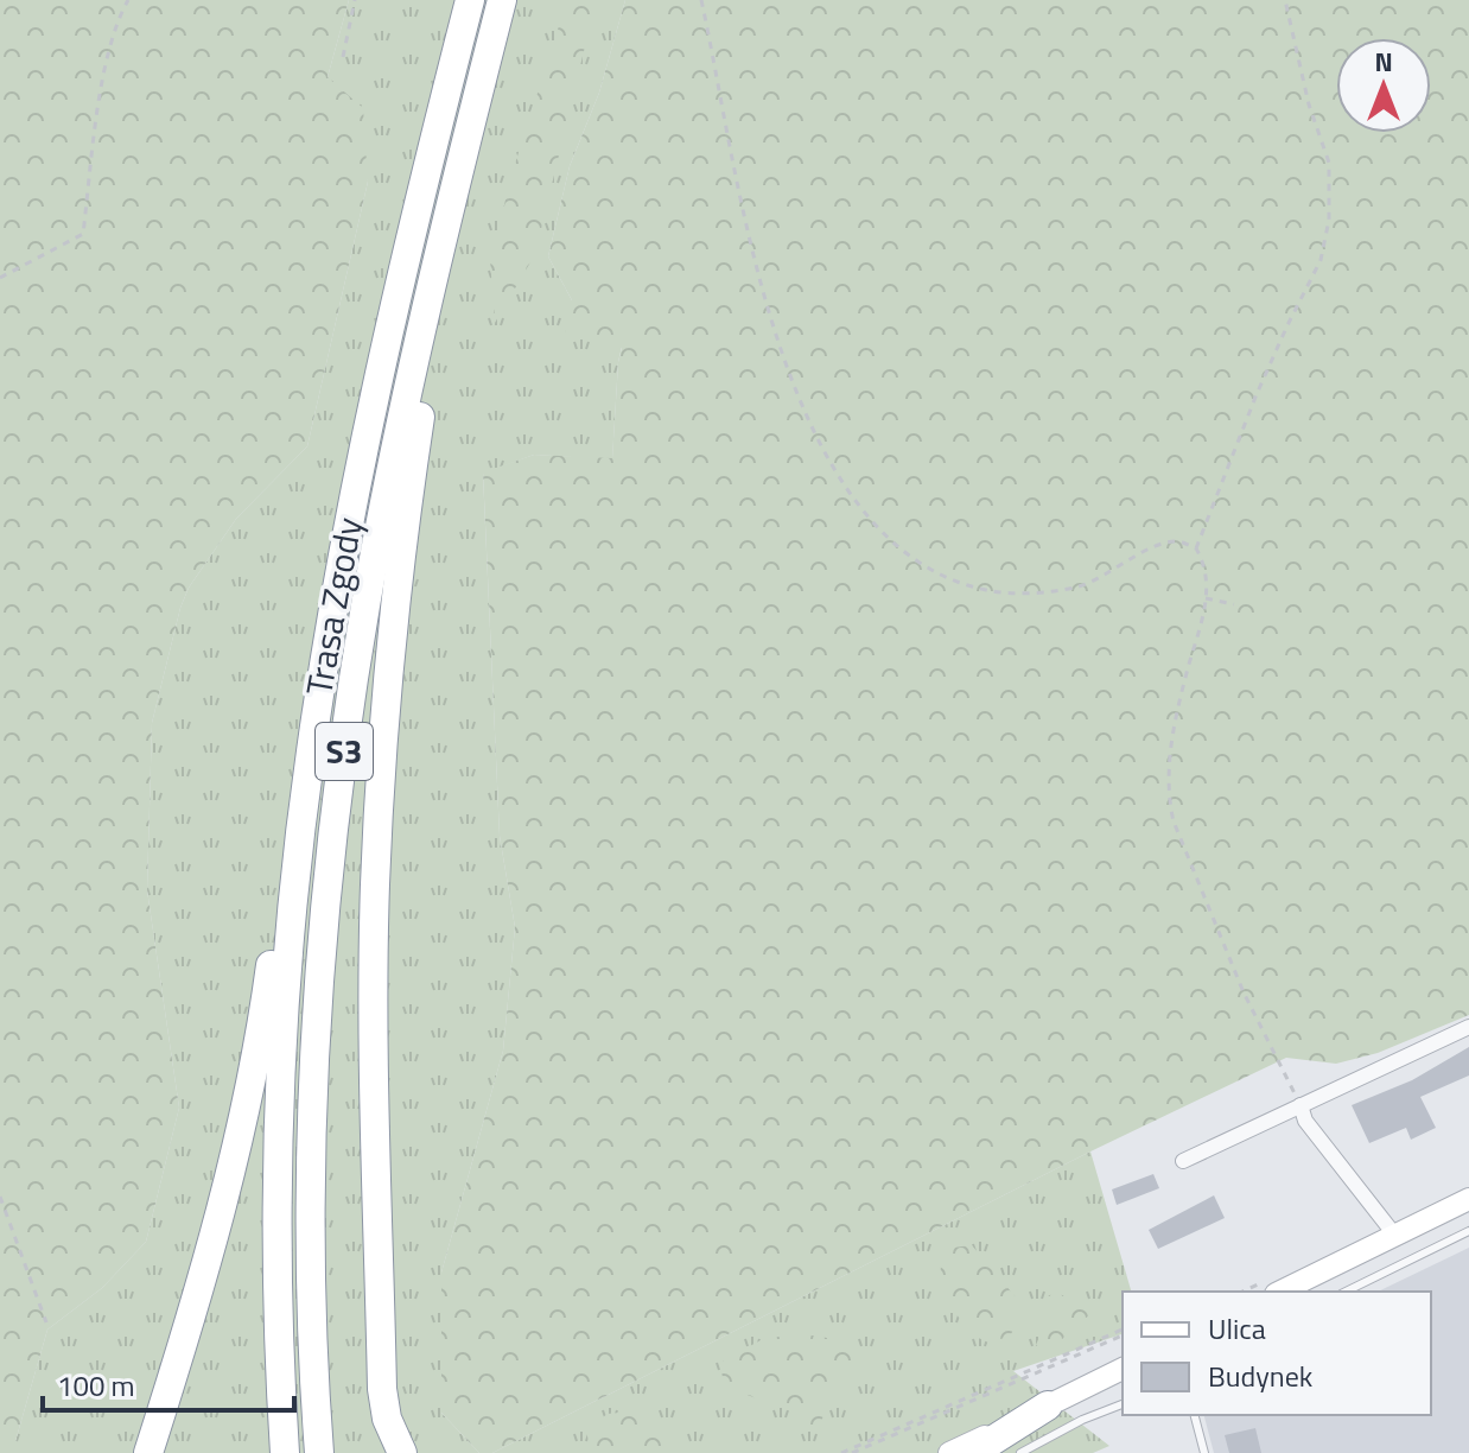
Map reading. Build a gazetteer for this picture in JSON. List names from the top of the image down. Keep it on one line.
{"streets":{"highway":["Trasa Zgody","S3"]},"legend":["Ulica","Budynek"],"scale_bar":"100 m","north":"top"}
